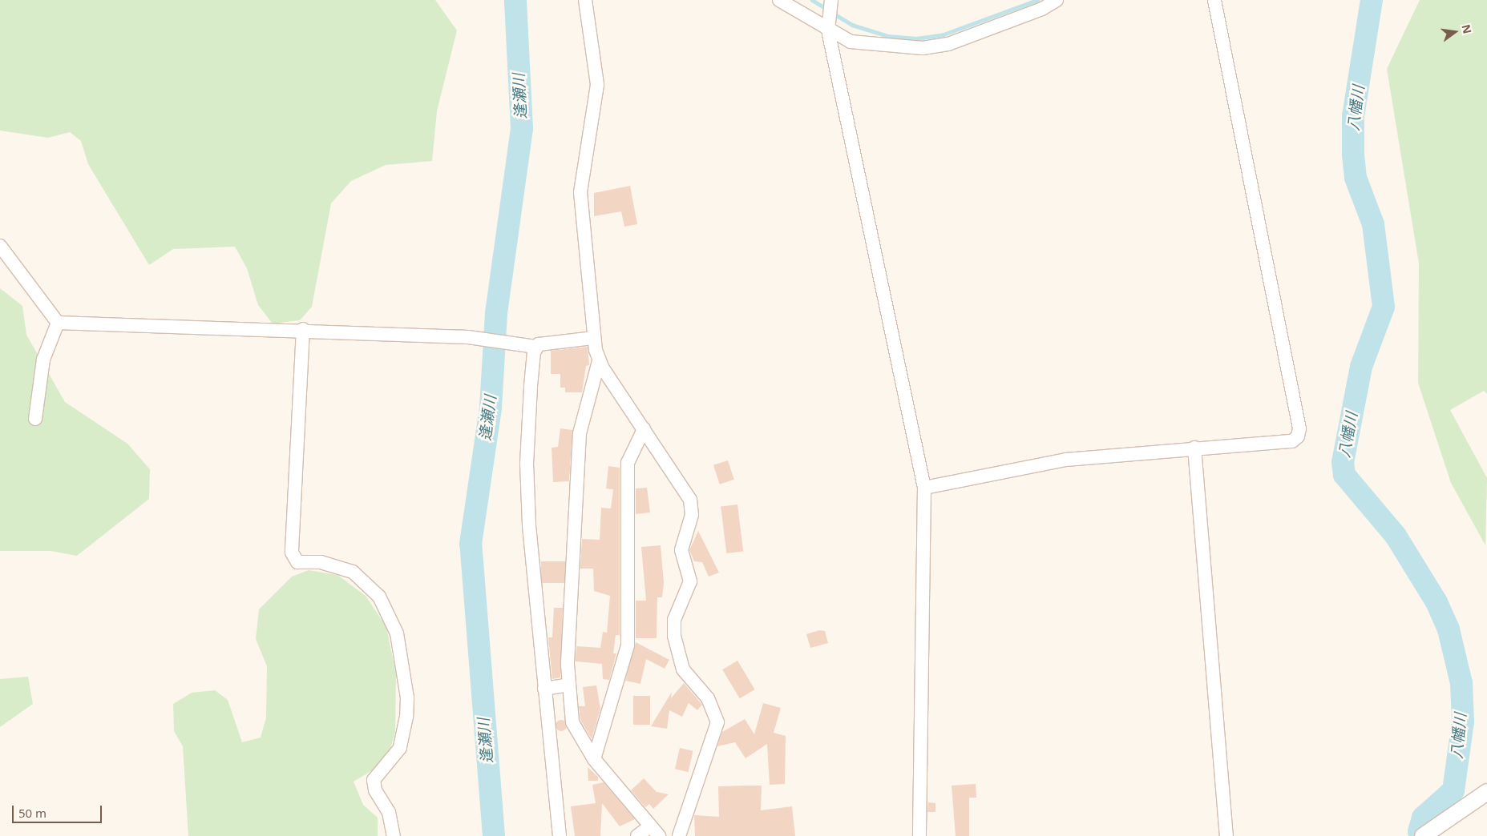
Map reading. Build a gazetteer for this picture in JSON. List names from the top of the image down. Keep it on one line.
{"water":["逢瀬川","八幡川"],"scale_bar":"50 m","north":"right"}
